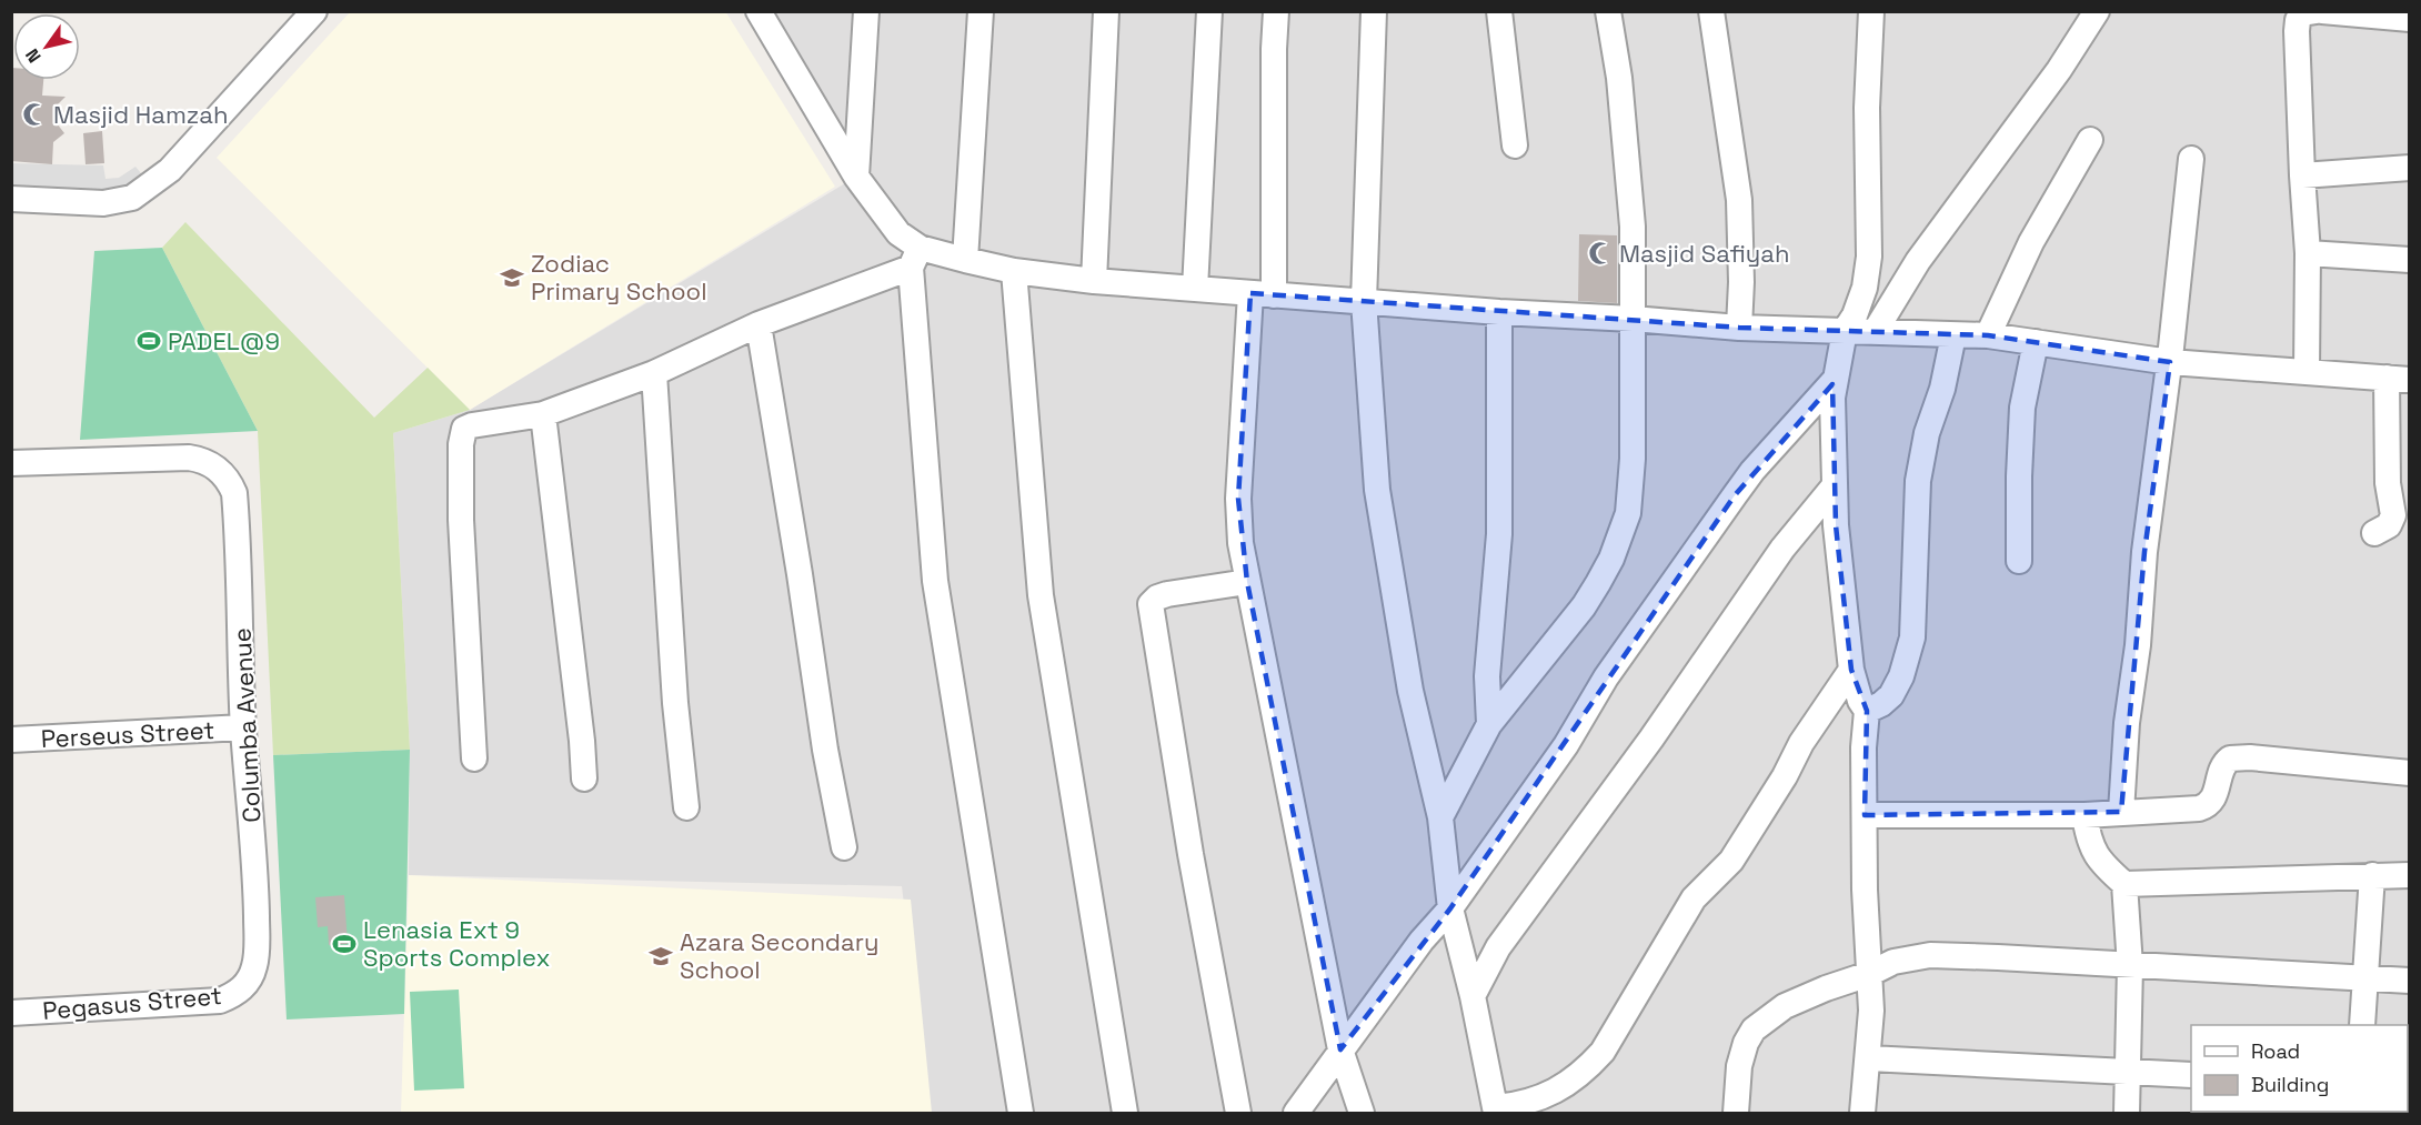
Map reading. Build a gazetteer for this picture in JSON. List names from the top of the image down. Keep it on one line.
{"streets":{"street":["Columba Avenue","Perseus Street","Pegasus Street"]},"crossings":[["Columba Avenue","Perseus Street"],["Columba Avenue","Pegasus Street"]],"places":{"mosque":["Masjid Hamzah","Masjid Safiyah"],"school or university":["Zodiac Primary School","Azara Secondary School"],"sports":["PADEL@9","Lenasia Ext 9 Sports Complex"]},"legend":["Road","Building"],"north":"bottom left"}
